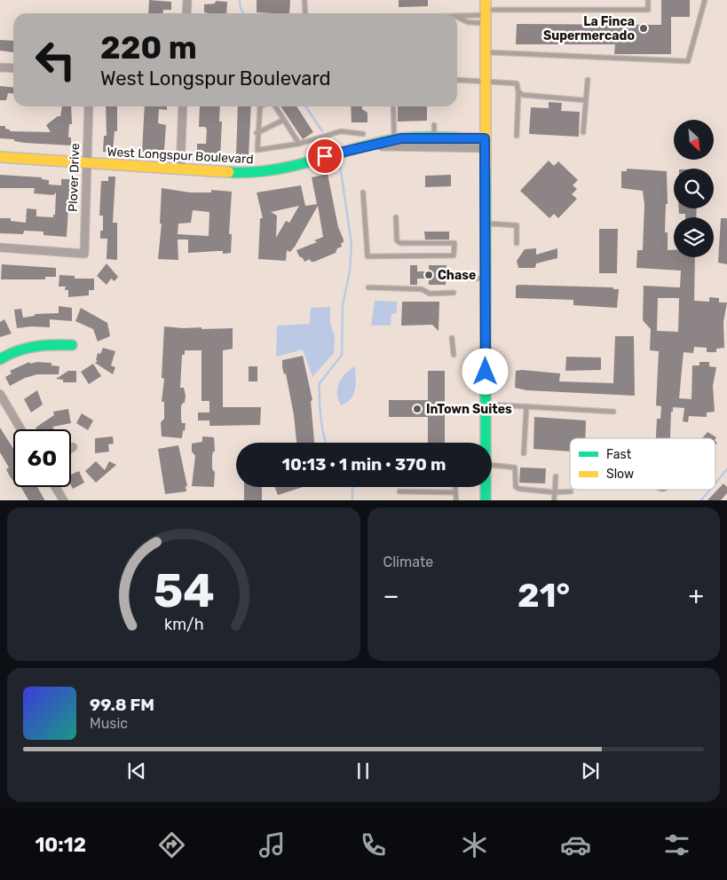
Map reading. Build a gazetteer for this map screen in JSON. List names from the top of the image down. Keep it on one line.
{"streets":{"street":["West Longspur Boulevard","Plover Drive"]},"crossings":[["West Longspur Boulevard","Plover Drive"]],"places":["La Finca Supermercado","Chase","InTown Suites"],"legend":["Fast","Slow"],"north":"bottom right","page":{"turn":["220 m","West Longspur Boulevard"],"limit":"60","trip":"10:13 · 1 min · 370 m","tile":"Climate","heat":["−","21°","+"],"song":["99.8 FM","Music"],"tabs":"10:12","gauge":["54","km/h"]}}
